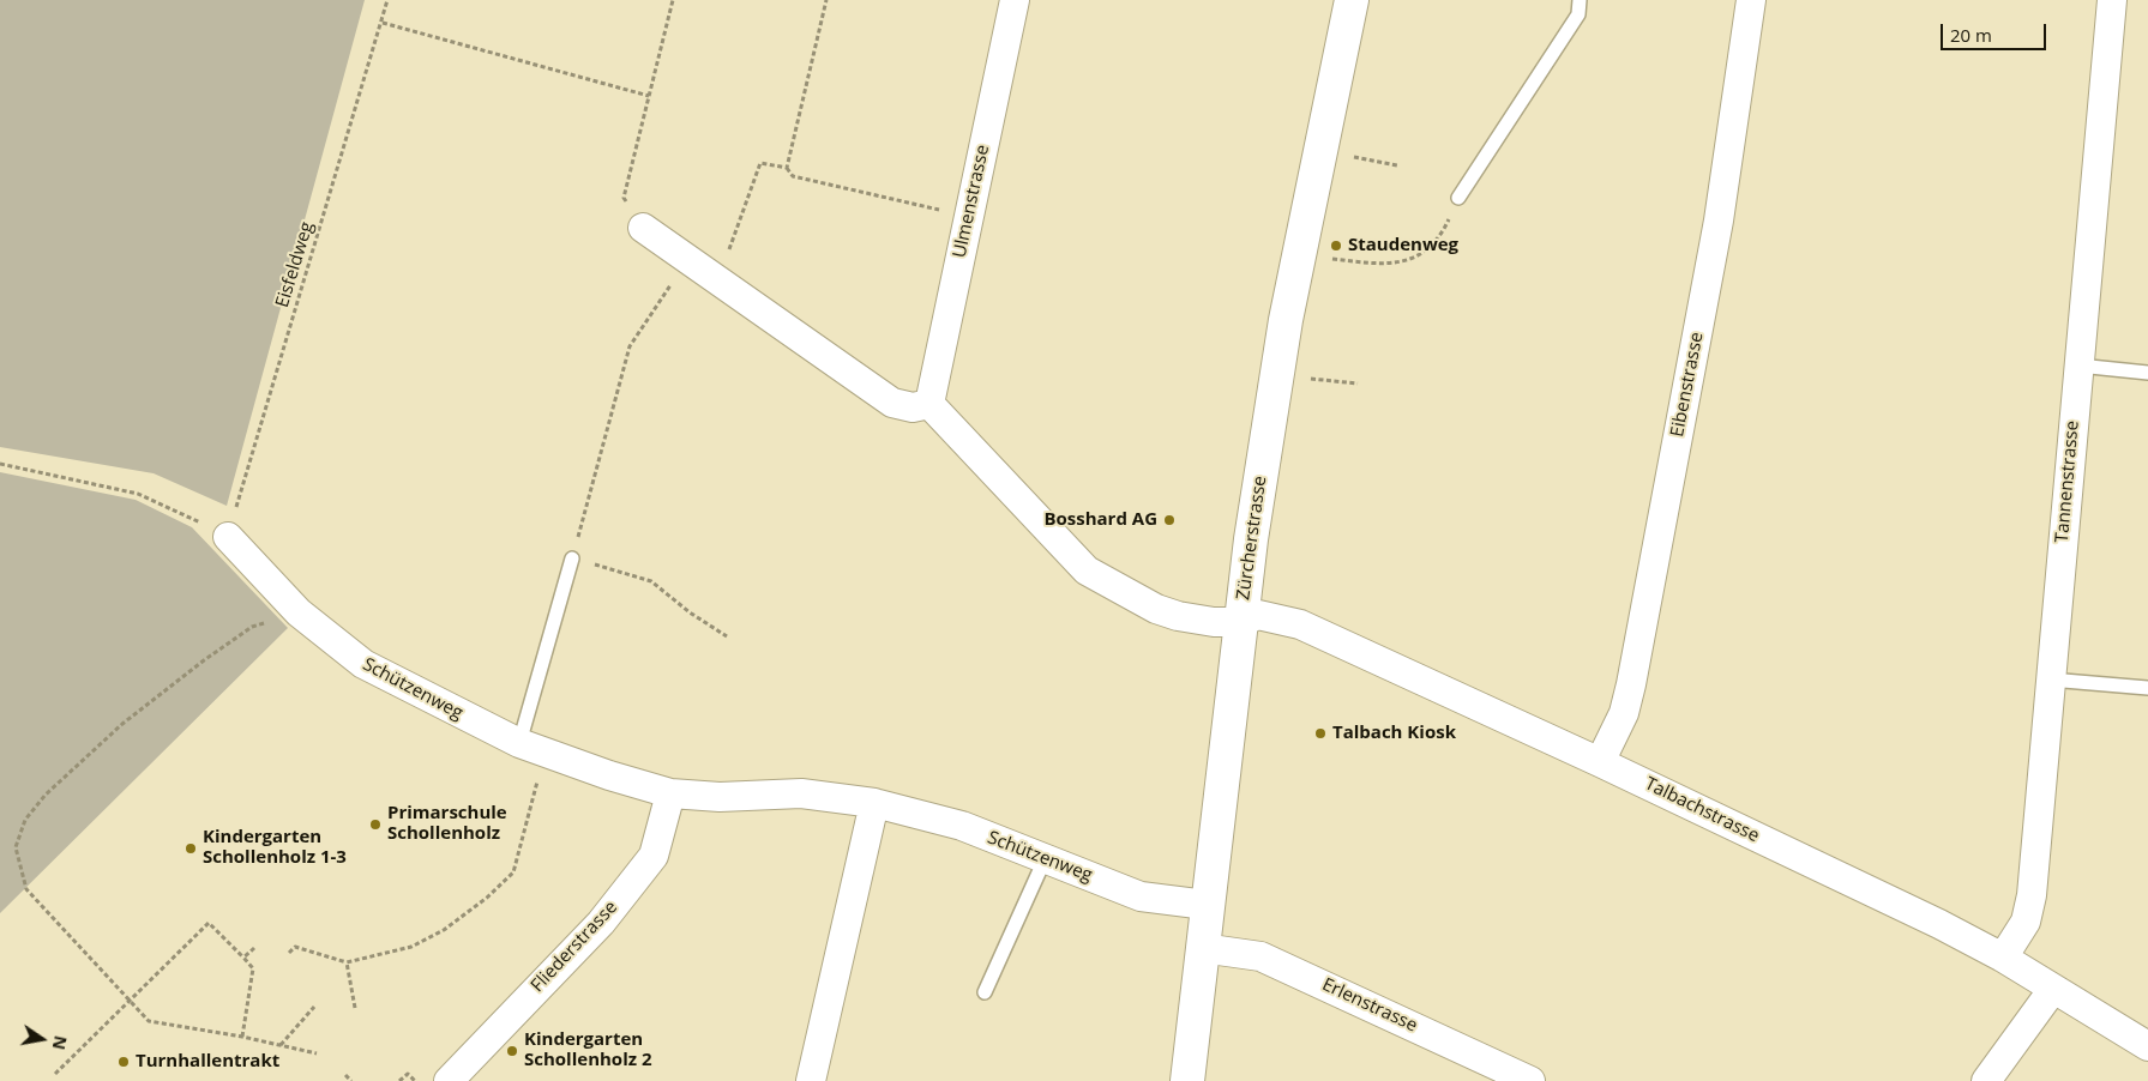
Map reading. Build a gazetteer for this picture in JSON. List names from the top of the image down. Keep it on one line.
{"streets":{"main road":["Zürcherstrasse"],"street":["Ulmenstrasse","Eibenstrasse","Tannenstrasse","Schützenweg","Talbachstrasse","Fliederstrasse","Erlenstrasse"],"path":["Eisfeldweg"]},"crossings":[["Eisfeldweg","Schützenweg"],["Eibenstrasse","Talbachstrasse"],["Tannenstrasse","Talbachstrasse"],["Zürcherstrasse","Schützenweg"],["Zürcherstrasse","Talbachstrasse"],["Zürcherstrasse","Erlenstrasse"],["Schützenweg","Fliederstrasse"]],"places":["Staudenweg","Bosshard AG","Talbach Kiosk","Primarschule Schollenholz","Kindergarten Schollenholz 1-3","Kindergarten Schollenholz 2","Turnhallentrakt"],"scale_bar":"20 m","north":"right"}
